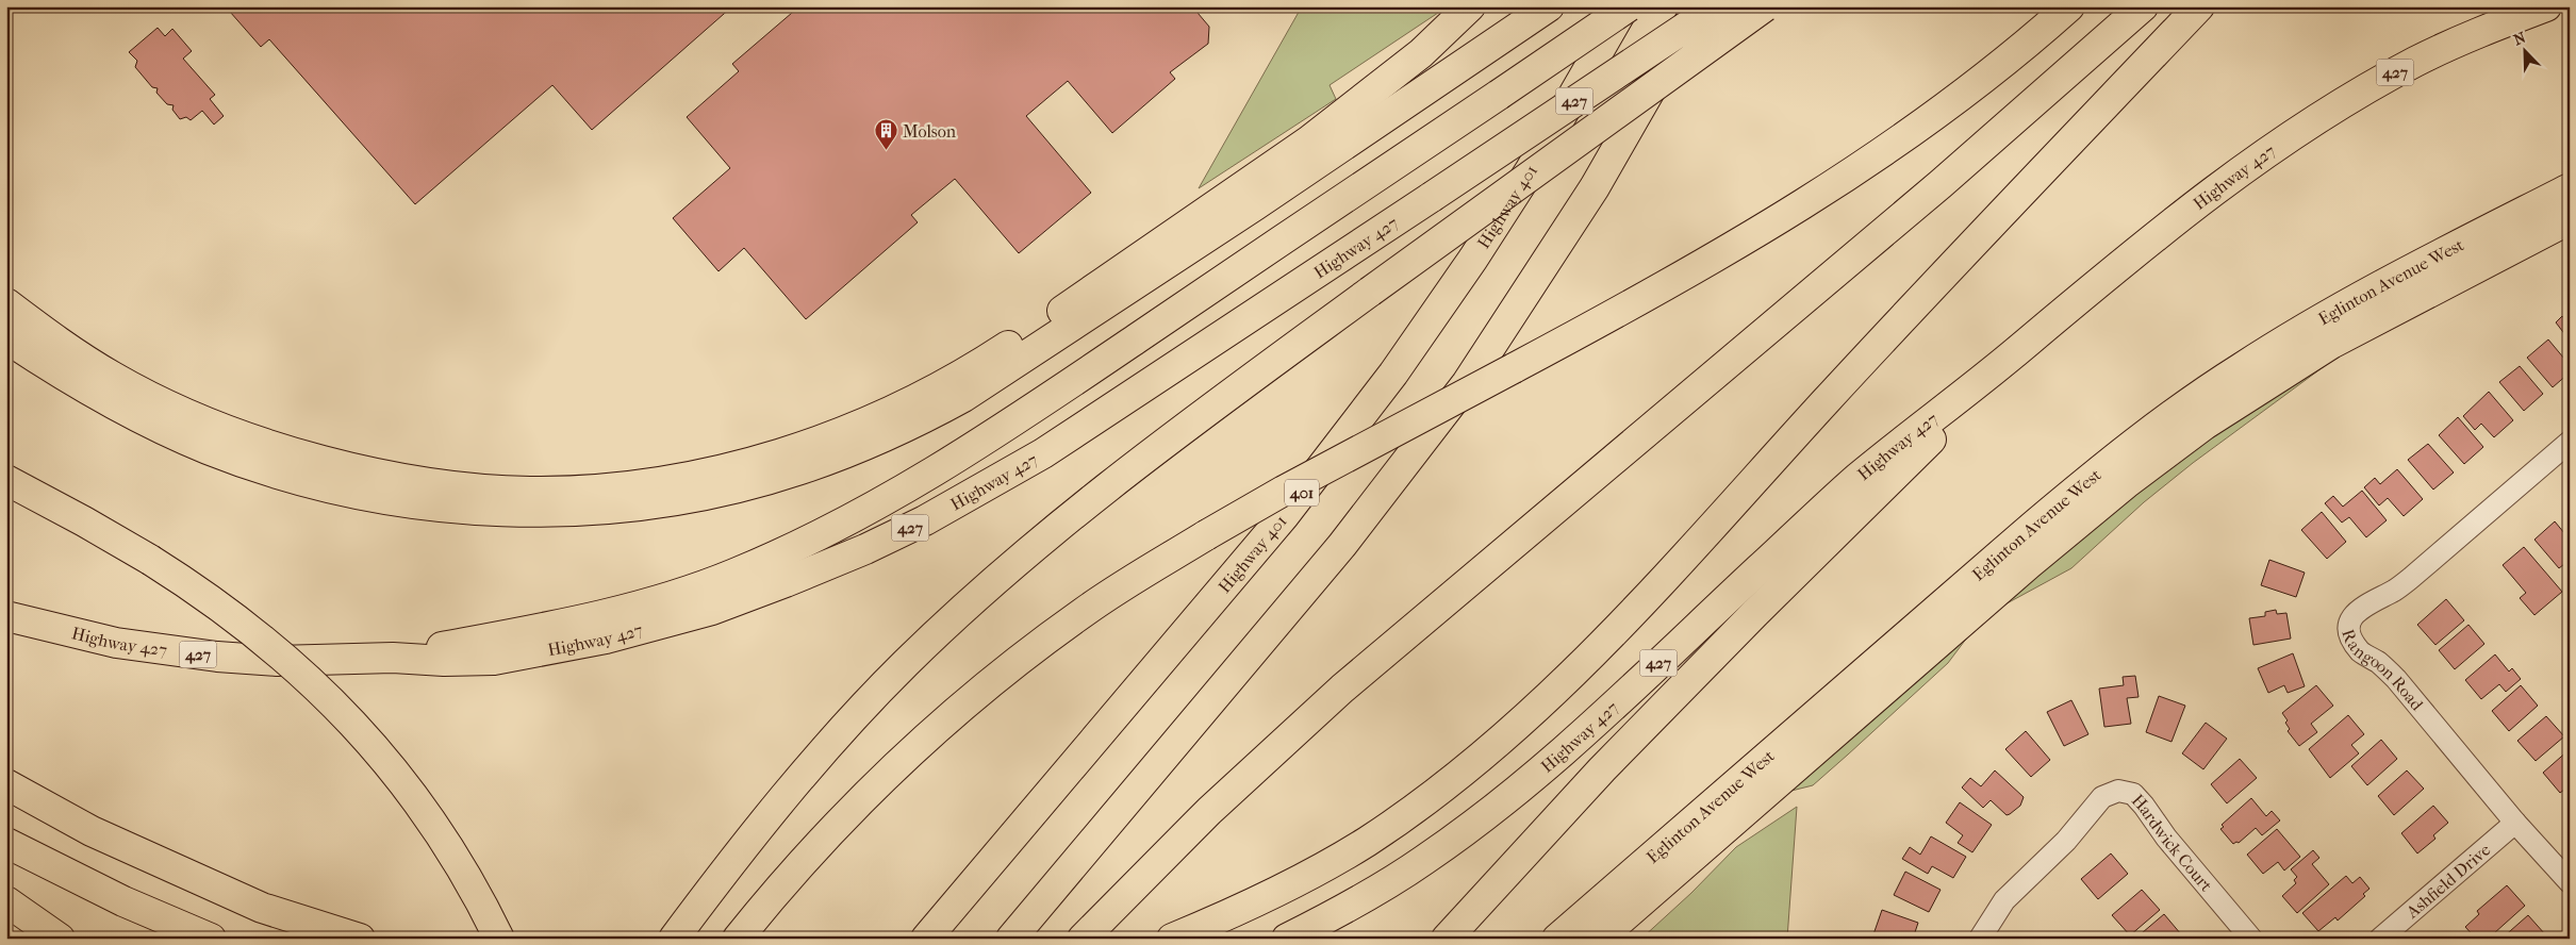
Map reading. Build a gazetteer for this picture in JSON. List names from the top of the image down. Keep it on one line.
{"streets":{"main road":["427","Highway 427","Highway 401","Eglinton Avenue West","401"],"street":["Rangoon Road","Hardwick Court","Ashfield Drive"]},"crossings":[["Rangoon Road","Ashfield Drive"]],"places":{"building":["Molson"]},"north":"top left"}
